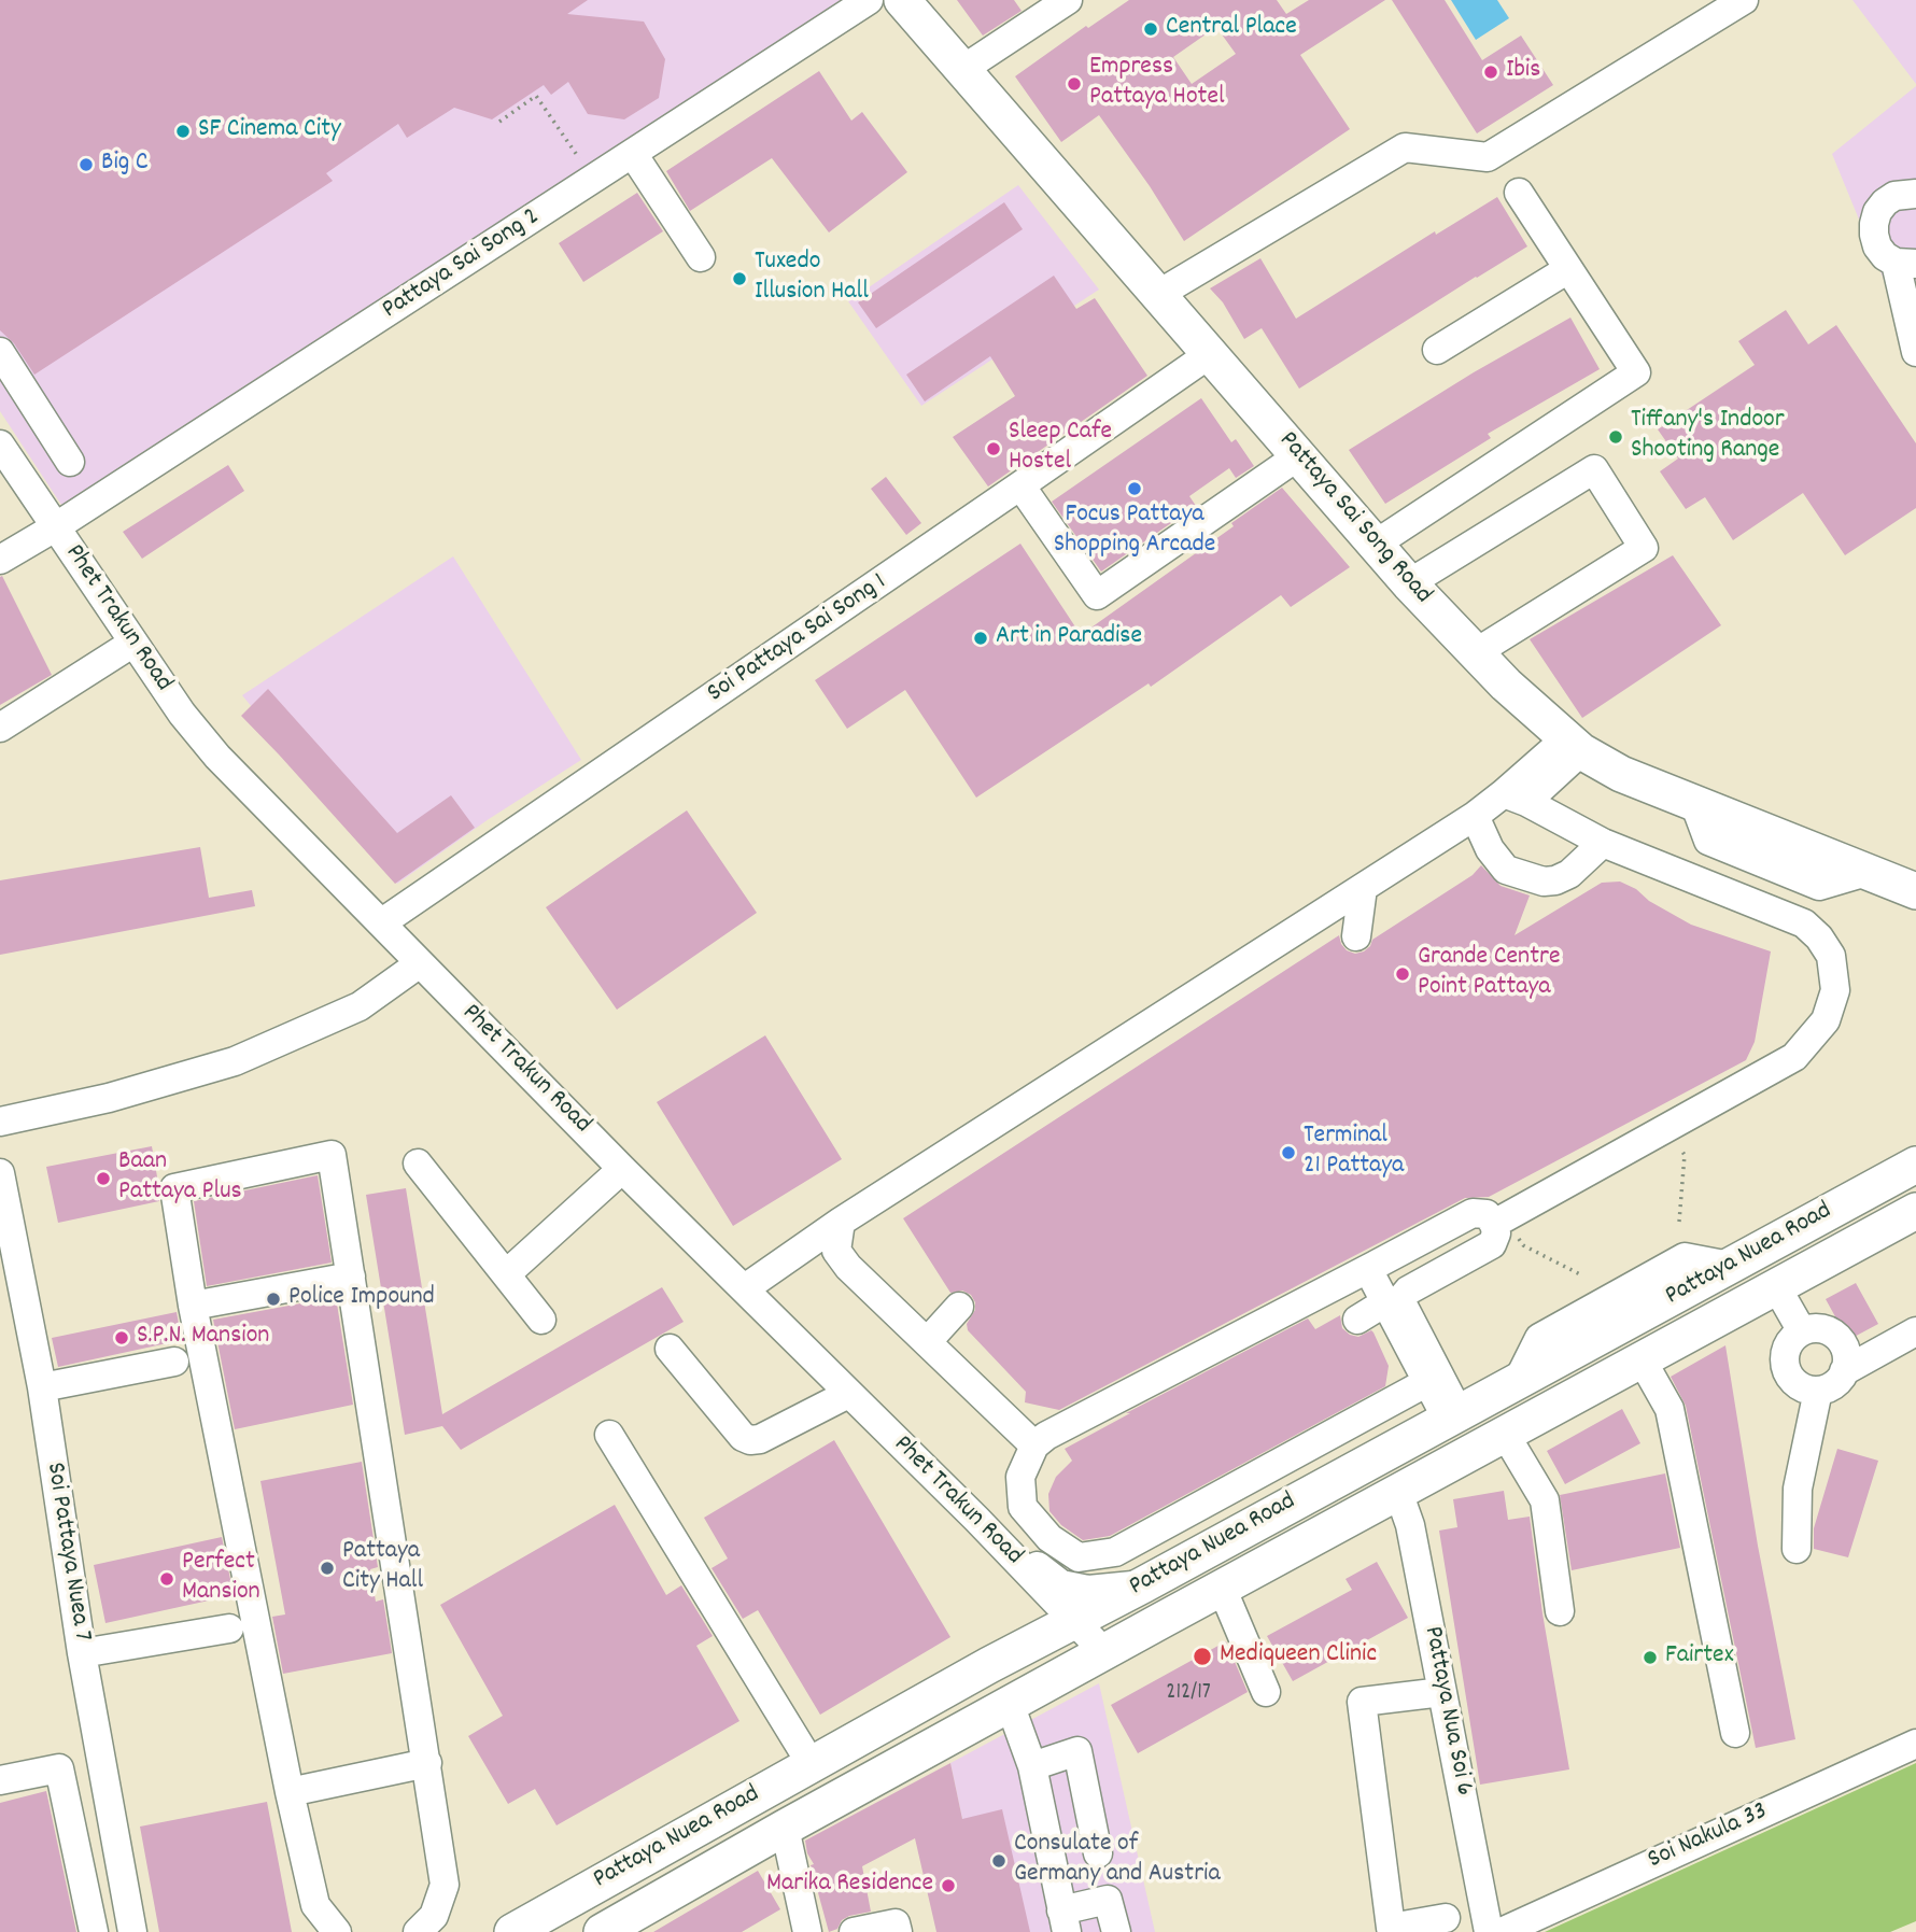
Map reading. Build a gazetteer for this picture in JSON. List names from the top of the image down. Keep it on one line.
{"streets":{"main road":["Pattaya Sai Song Road","Pattaya Nuea Road"],"street":["Pattaya Sai Song 2","Phet Trakun Road","Soi Pattaya Sai Song 1","Soi Pattaya Nuea 7","Pattaya Nua Soi 6","Soi Nakula 33"]},"crossings":[["Pattaya Sai Song 2","Phet Trakun Road"],["Pattaya Sai Song Road","Soi Pattaya Sai Song 1"],["Phet Trakun Road","Soi Pattaya Sai Song 1"],["Phet Trakun Road","Pattaya Nuea Road"],["Pattaya Nuea Road","Pattaya Nua Soi 6"]],"places":["Central Place","Ibis","Empress Pattaya Hotel","SF Cinema City","Big C","Tuxedo Illusion Hall","Tiffany's Indoor Shooting Range","Sleep Cafe Hostel","Focus Pattaya Shopping Arcade","Art in Paradise","Grande Centre Point Pattaya","Terminal 21 Pattaya","Baan Pattaya Plus","Police Impound","S.P.N. Mansion","Pattaya City Hall","Perfect Mansion","Mediqueen Clinic","Fairtex","Consulate of Germany and Austria","Marika Residence"],"house_numbers":["212/17"]}
